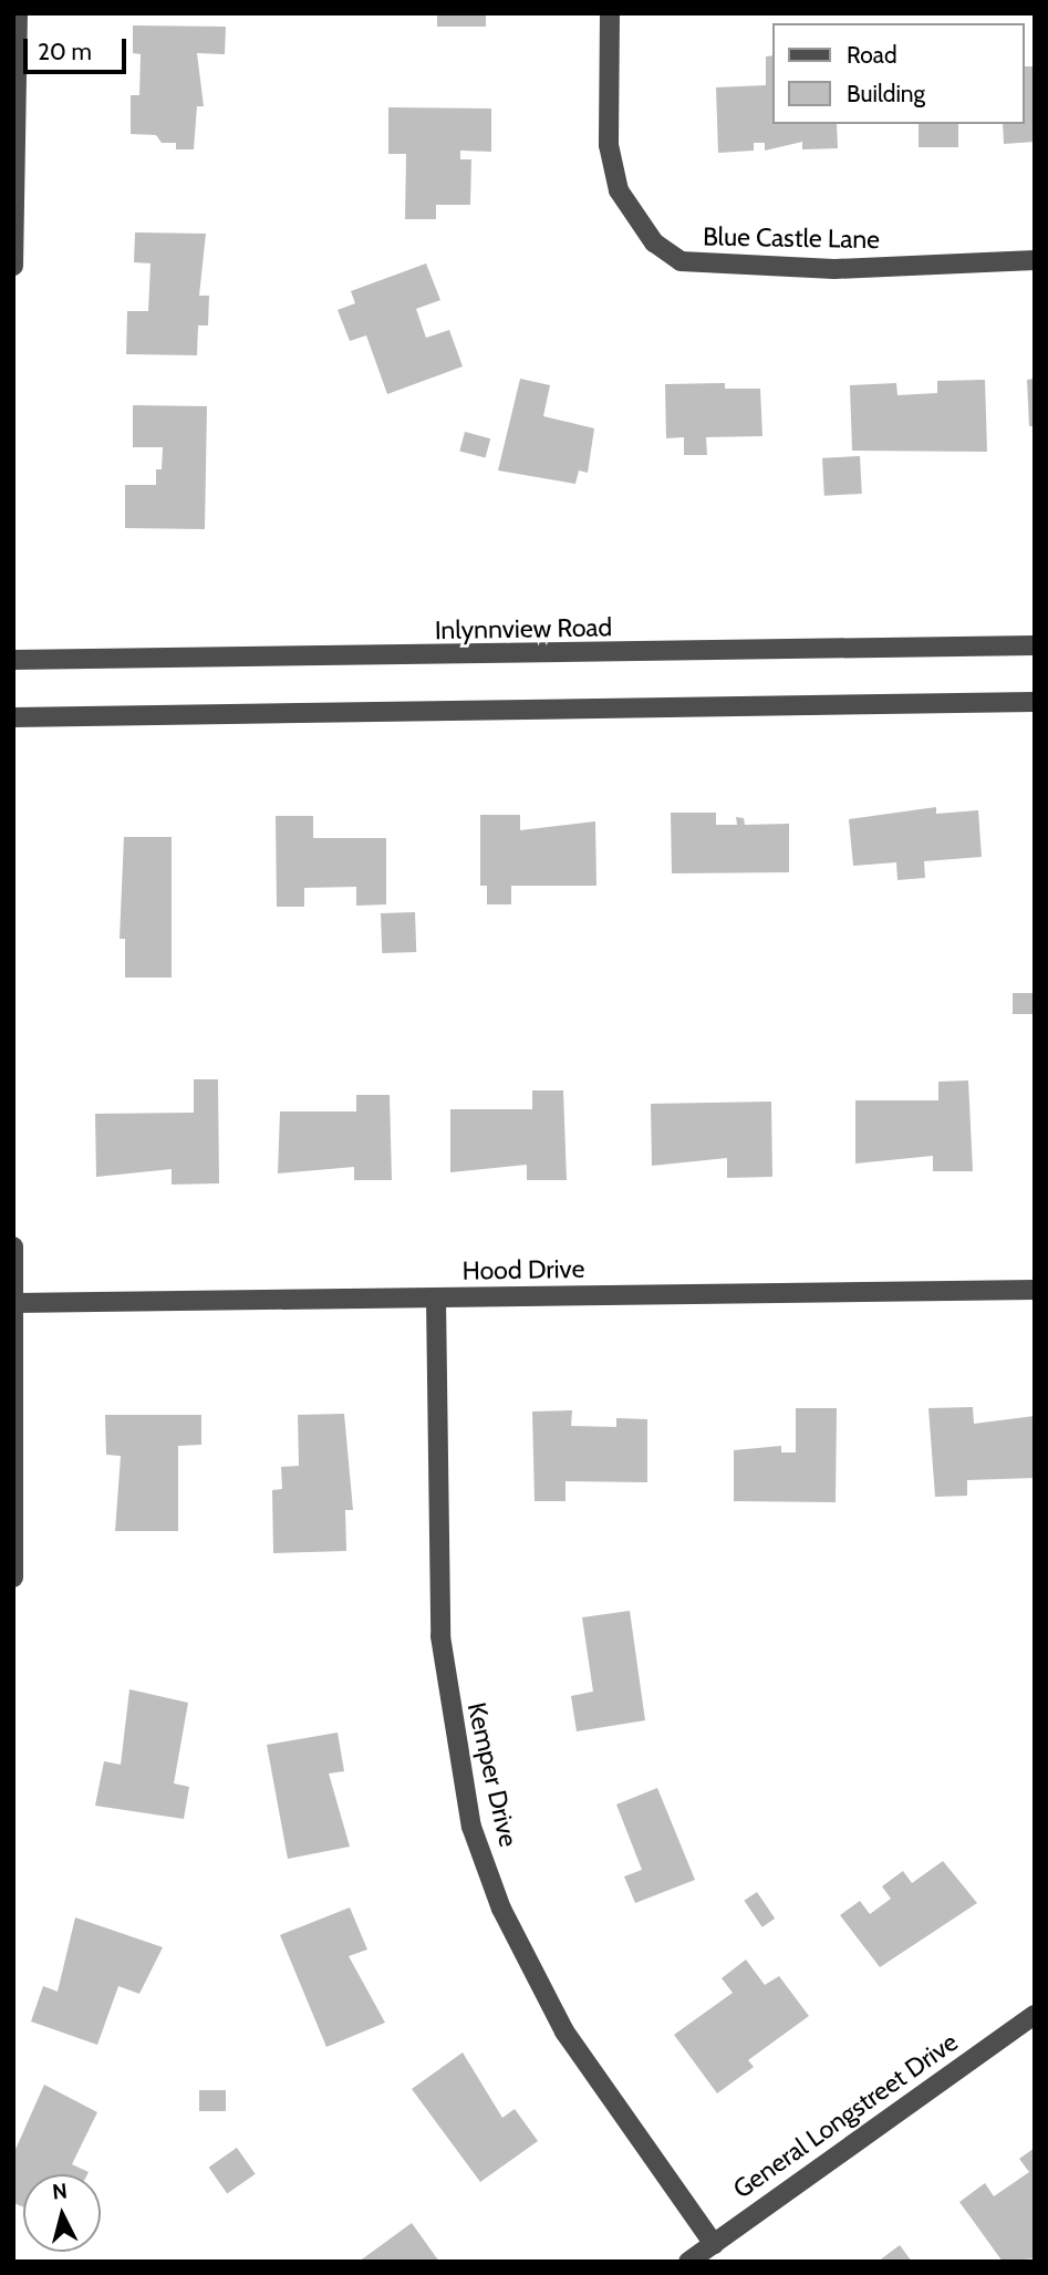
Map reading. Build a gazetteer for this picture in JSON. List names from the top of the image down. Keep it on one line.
{"streets":{"street":["Blue Castle Lane","Inlynnview Road","Hood Drive","Kemper Drive","General Longstreet Drive"]},"crossings":[["Hood Drive","Kemper Drive"],["Kemper Drive","General Longstreet Drive"]],"legend":["Road","Building"],"scale_bar":"20 m","north":"top"}
